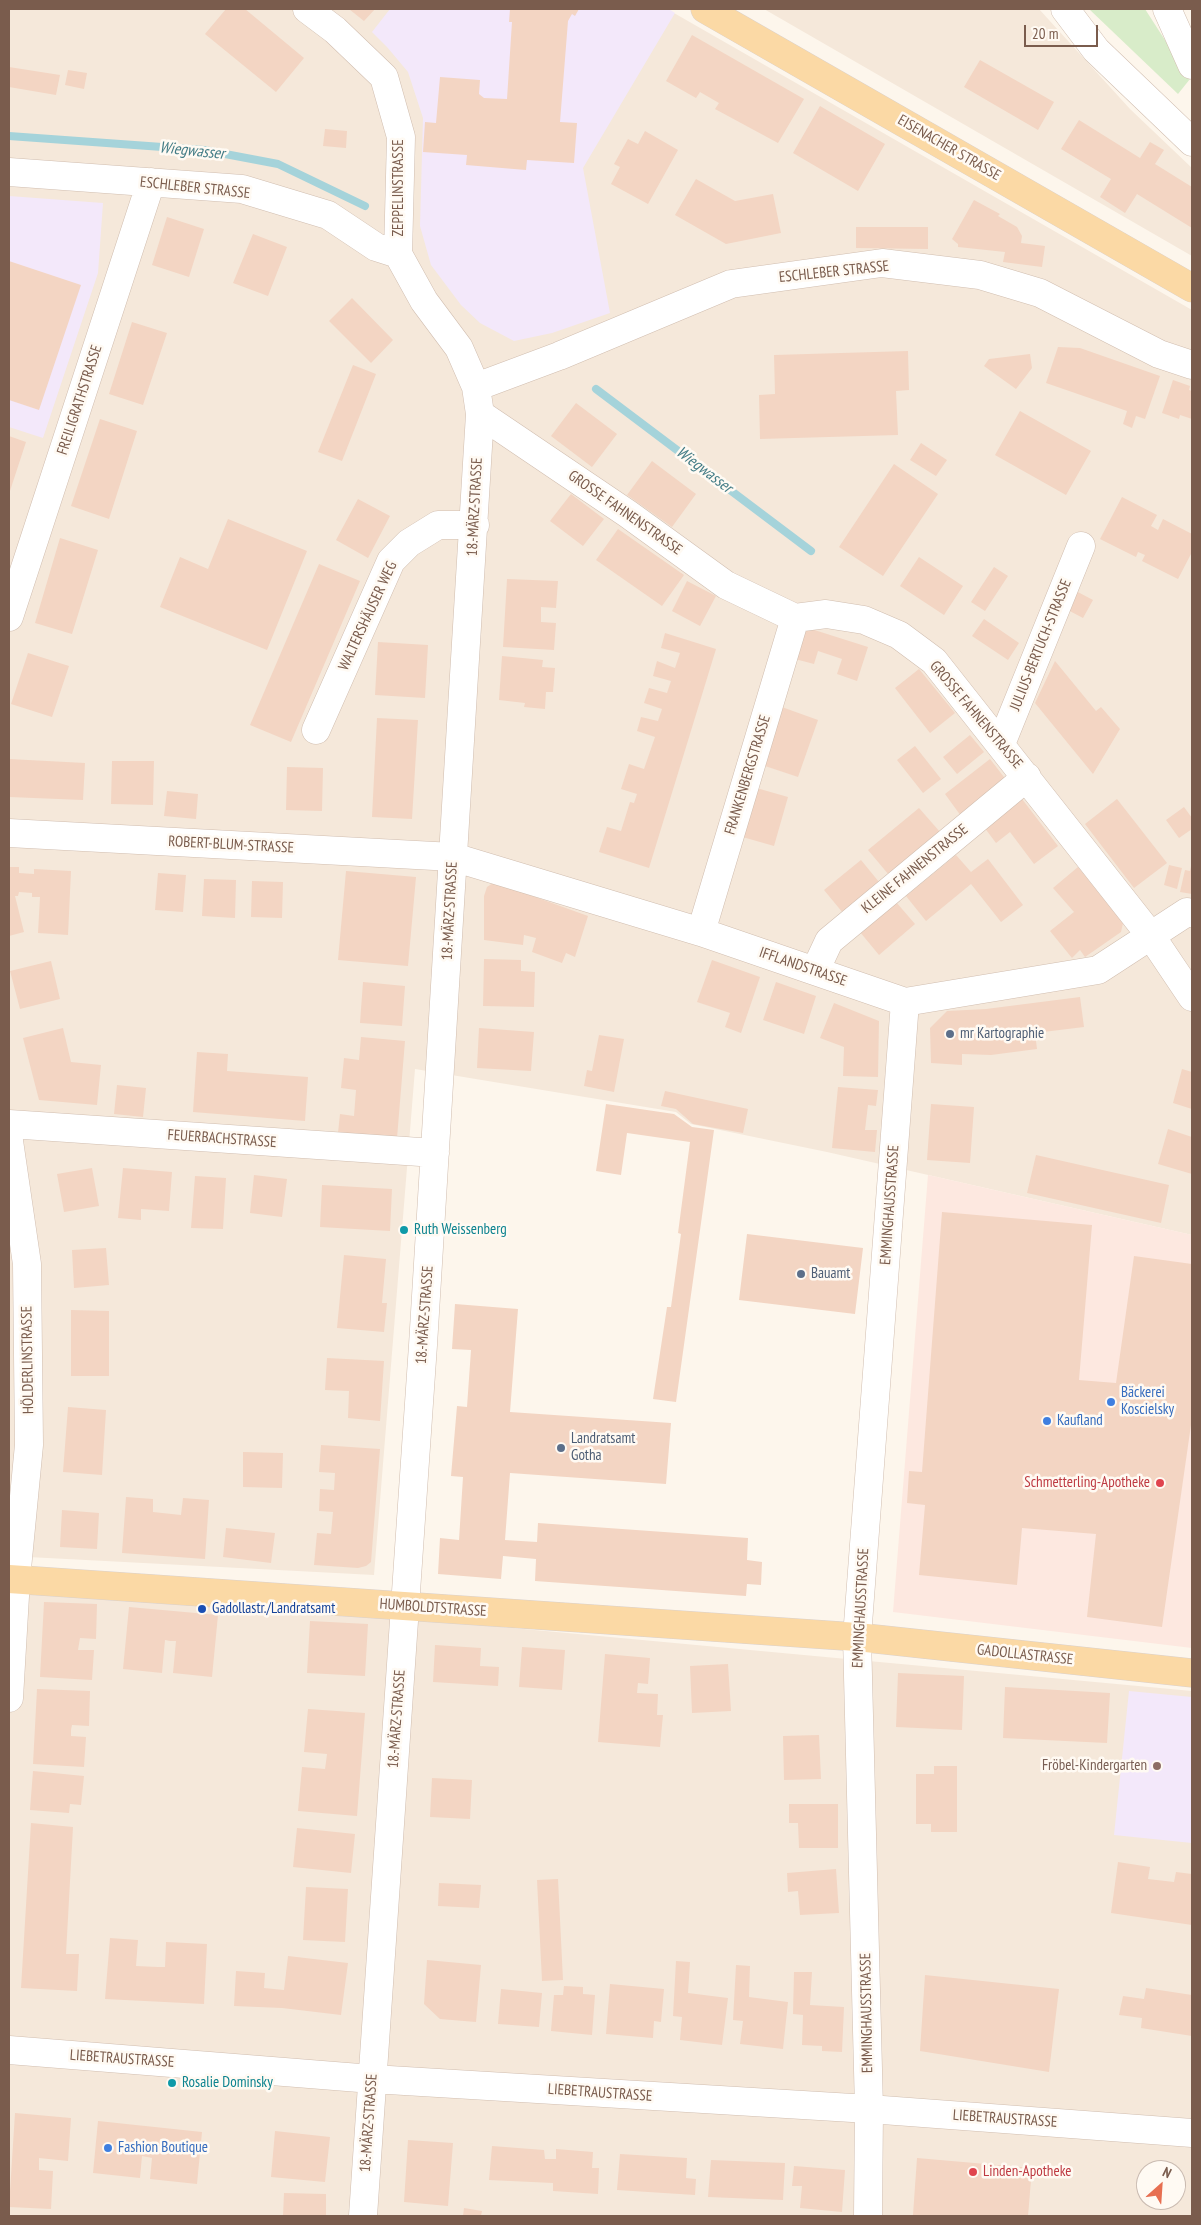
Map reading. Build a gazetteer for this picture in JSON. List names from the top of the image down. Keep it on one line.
{"streets":{"main road":["EISENACHER STRASSE","HUMBOLDTSTRASSE","GADOLLASTRASSE"],"street":["ESCHLEBER STRASSE","ZEPPELINSTRASSE","FREILIGRATHSTRASSE","18.-MÄRZ-STRASSE","GROSSE FAHNENSTRASSE","WALTERSHÄUSER WEG","JULIUS-BERTUCH-STRASSE","FRANKENBERGSTRASSE","ROBERT-BLUM-STRASSE","KLEINE FAHNENSTRASSE","IFFLANDSTRASSE","FEUERBACHSTRASSE","EMMINGHAUSSTRASSE","HÖLDERLINSTRASSE","LIEBETRAUSTRASSE"]},"crossings":[["ESCHLEBER STRASSE","ZEPPELINSTRASSE"],["ESCHLEBER STRASSE","FREILIGRATHSTRASSE"],["ESCHLEBER STRASSE","18.-MÄRZ-STRASSE"],["ZEPPELINSTRASSE","18.-MÄRZ-STRASSE"],["18.-MÄRZ-STRASSE","GROSSE FAHNENSTRASSE"],["18.-MÄRZ-STRASSE","WALTERSHÄUSER WEG"],["18.-MÄRZ-STRASSE","ROBERT-BLUM-STRASSE"],["18.-MÄRZ-STRASSE","IFFLANDSTRASSE"],["18.-MÄRZ-STRASSE","FEUERBACHSTRASSE"],["18.-MÄRZ-STRASSE","HUMBOLDTSTRASSE"],["18.-MÄRZ-STRASSE","LIEBETRAUSTRASSE"],["GROSSE FAHNENSTRASSE","JULIUS-BERTUCH-STRASSE"],["GROSSE FAHNENSTRASSE","FRANKENBERGSTRASSE"],["GROSSE FAHNENSTRASSE","KLEINE FAHNENSTRASSE"],["GROSSE FAHNENSTRASSE","IFFLANDSTRASSE"],["FRANKENBERGSTRASSE","IFFLANDSTRASSE"],["ROBERT-BLUM-STRASSE","IFFLANDSTRASSE"],["KLEINE FAHNENSTRASSE","IFFLANDSTRASSE"],["IFFLANDSTRASSE","EMMINGHAUSSTRASSE"],["EMMINGHAUSSTRASSE","HUMBOLDTSTRASSE"],["EMMINGHAUSSTRASSE","GADOLLASTRASSE"],["EMMINGHAUSSTRASSE","LIEBETRAUSTRASSE"],["HÖLDERLINSTRASSE","HUMBOLDTSTRASSE"],["HUMBOLDTSTRASSE","GADOLLASTRASSE"]],"water":["Wiegwasser"],"places":["mr Kartographie","Ruth Weissenberg","Bauamt","Bäckerei Koscielsky","Kaufland","Landratsamt Gotha","Schmetterling-Apotheke","Gadollastr./Landratsamt","Fröbel-Kindergarten","Rosalie Dominsky","Fashion Boutique","Linden-Apotheke"],"scale_bar":"20 m","north":"top right"}
